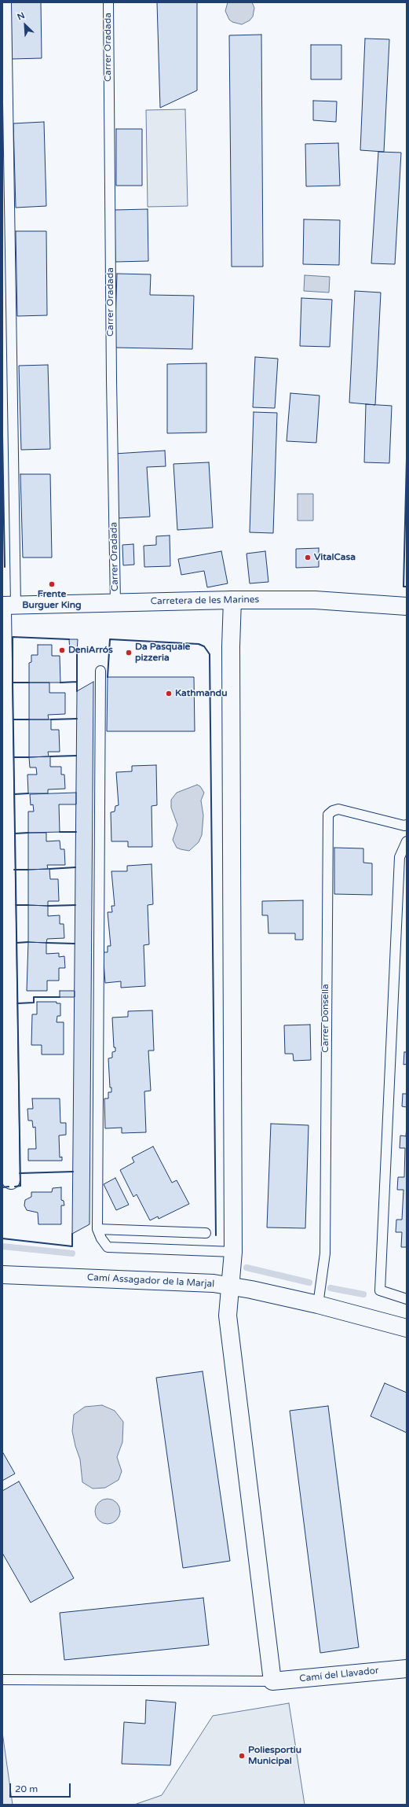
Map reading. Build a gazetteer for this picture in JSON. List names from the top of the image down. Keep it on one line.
{"streets":{"street":["Carretera de les Marines","Camí Assagador de la Marjal","Camí del Llavador"],"lane":["Carrer Oradada","Carrer Donsella"]},"crossings":[["Carrer Oradada","Carretera de les Marines"],["Carrer Donsella","Camí Assagador de la Marjal"]],"places":["VitalCasa","Frente Burguer King","DeniArrós","Da Pasquale pizzeria","Kathmandu","Poliesportiu Municipal"],"scale_bar":"20 m","north":"top left"}
